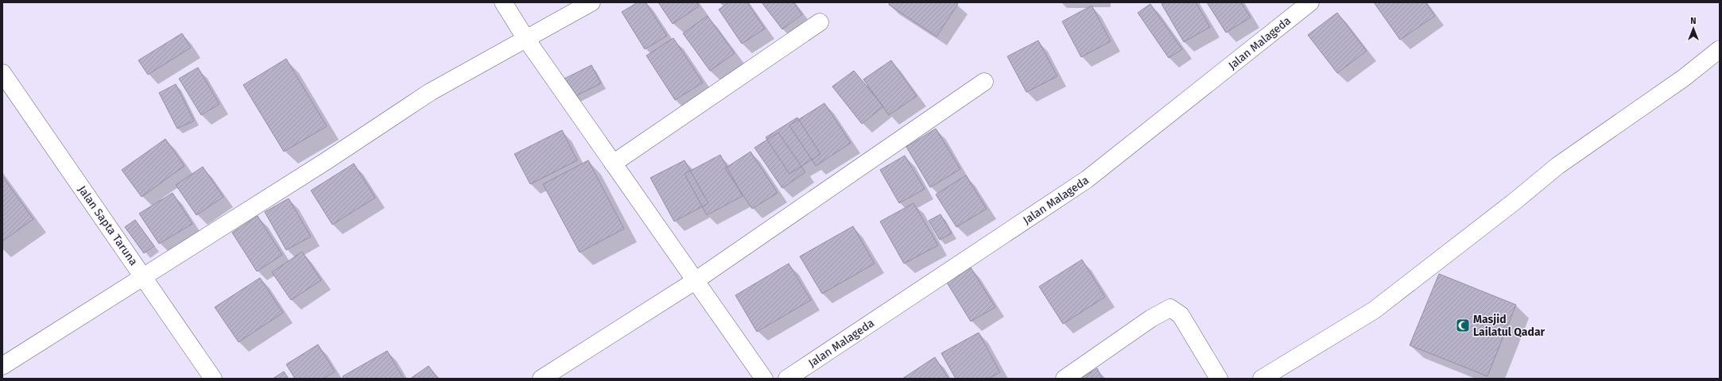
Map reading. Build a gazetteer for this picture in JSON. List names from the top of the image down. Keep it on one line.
{"streets":{"street":["Jalan Malageda","Jalan Sapta Taruna"]},"places":{"mosque":["Masjid Lailatul Qadar"]},"north":"top"}
